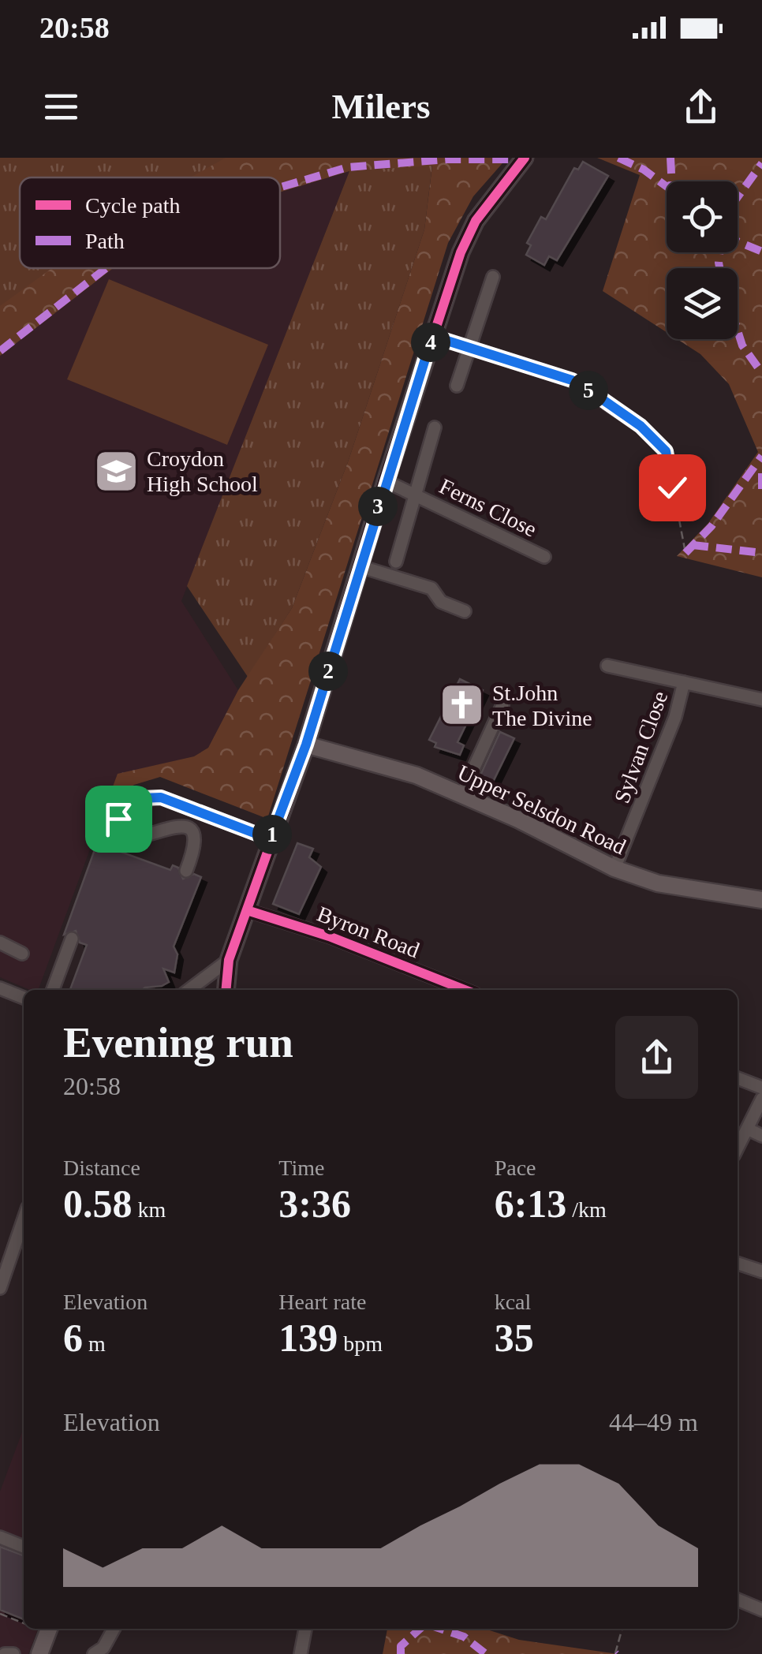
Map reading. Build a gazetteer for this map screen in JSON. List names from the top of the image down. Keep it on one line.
{"streets":{"main road":["Upper Selsdon Road"],"street":["Ferns Close","Sylvan Close","Byron Road"]},"crossings":[["Sylvan Close","Upper Selsdon Road"]],"places":{"school or university":["Croydon High School"],"church":["St.John The Divine"]},"legend":["Cycle path","Path"],"page":{"status":"20:58","header":"Milers","pins":["4","5","3","2","1"],"heading":["Evening run","20:58"],"stats":[["Distance","0.58 km"],["Time","3:36"],["Pace","6:13 /km"],["Elevation","6 m"],["Heart rate","139 bpm"],["kcal","35"]],"chart":["Elevation","44–49 m"]}}
